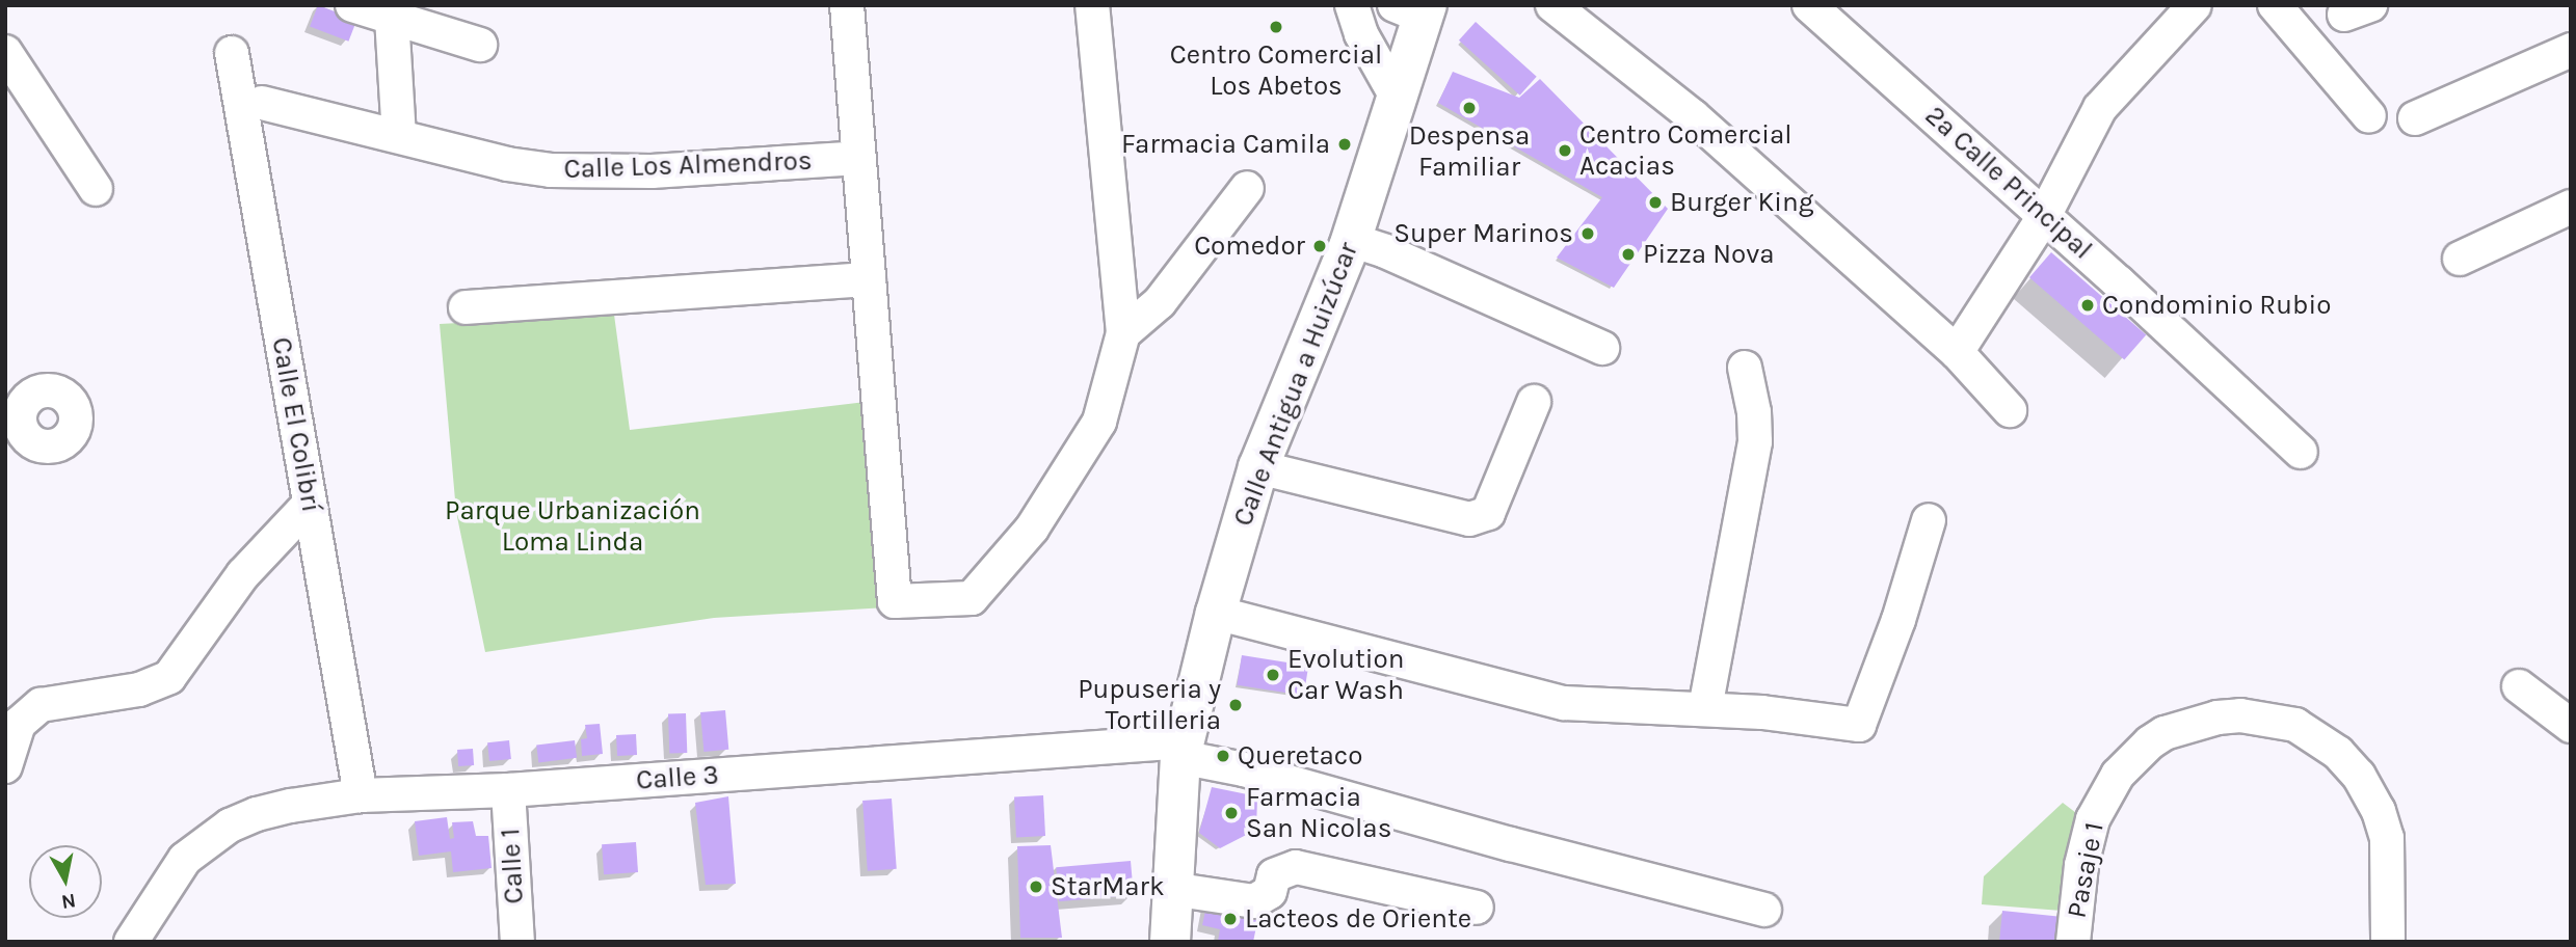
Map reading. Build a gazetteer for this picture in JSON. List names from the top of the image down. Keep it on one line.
{"streets":{"main road":["Calle Antigua a Huizúcar"],"street":["Calle Los Almendros","2a Calle Principal","Calle El Colibrí","Calle 3","Calle 1","Pasaje 1"]},"crossings":[["Calle Antigua a Huizúcar","Calle 3"],["Calle El Colibrí","Calle 3"],["Calle 3","Calle 1"]],"parks":["Parque Urbanización Loma Linda"],"places":["Centro Comercial Los Abetos","Despensa Familiar","Farmacia Camila","Centro Comercial Acacias","Burger King","Super Marinos","Comedor","Pizza Nova","Condominio Rubio","Evolution Car Wash","Pupuseria y Tortilleria","Queretaco","Farmacia San Nicolas","StarMark","Lacteos de Oriente"],"north":"bottom"}
